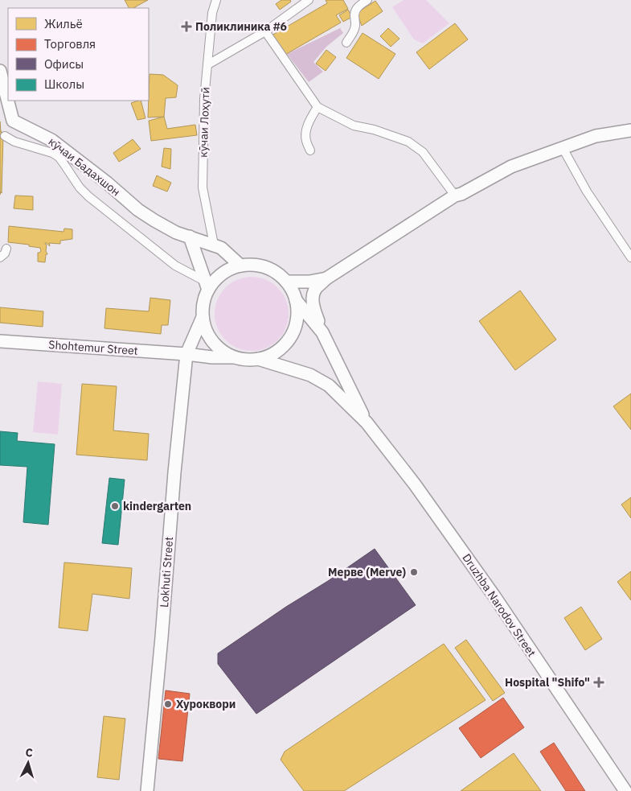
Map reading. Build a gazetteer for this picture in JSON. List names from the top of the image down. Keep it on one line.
{"streets":{"main road":["кӯчаи Бадахшон","Shohtemur Street","Lokhuti Street","Druzhba Narodov Street"],"street":["кӯчаи Лоҳутӣ"]},"crossings":[["Shohtemur Street","Lokhuti Street"]],"places":{"health":["Поликлиника #6","Hospital \"Shifo\""],"other":["kindergarten","Мерве (Merve)","Хуроквори"]},"legend":["Жильё","Торговля","Офисы","Школы"],"north":"top"}
